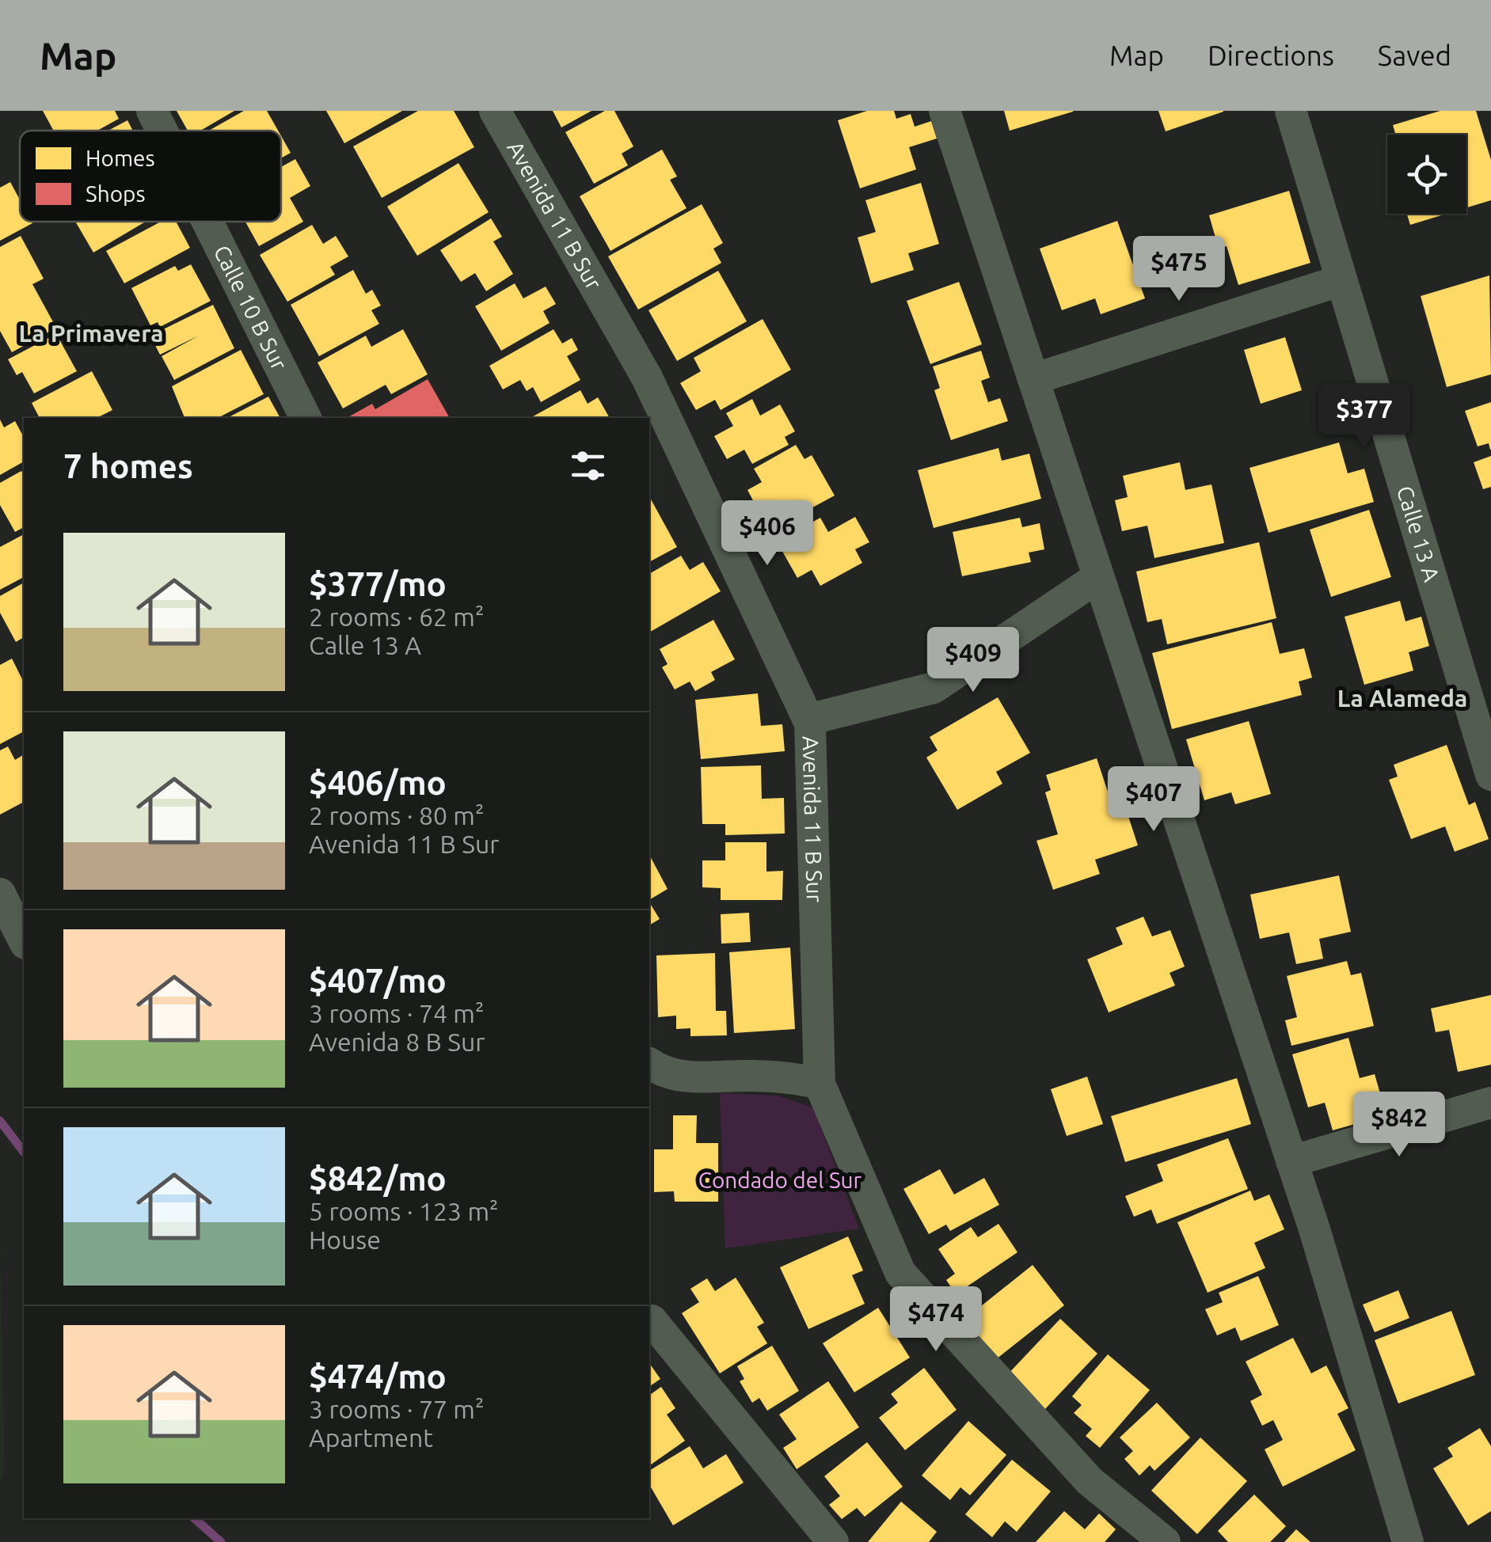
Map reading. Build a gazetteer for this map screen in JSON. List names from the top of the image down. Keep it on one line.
{"streets":{"street":["Avenida 11 B Sur","Calle 10 B Sur","Calle 13 A"]},"districts":["La Primavera","La Alameda"],"parks":["Condado del Sur"],"legend":["Homes","Shops"],"page":{"header":"Map","nav":["Map","Directions","Saved"],"price":["$475","$377","$406","$409","$407","$842","$474"],"heading":"7 homes","list":[{"name":"$377/mo","note":"2 rooms · 62 m² · Calle 13 A"},{"name":"$406/mo","note":"2 rooms · 80 m² · Avenida 11 B Sur"},{"name":"$407/mo","note":"3 rooms · 74 m² · Avenida 8 B Sur"},{"name":"$842/mo","note":"5 rooms · 123 m² · House"},{"name":"$474/mo","note":"3 rooms · 77 m² · Apartment"}]}}
